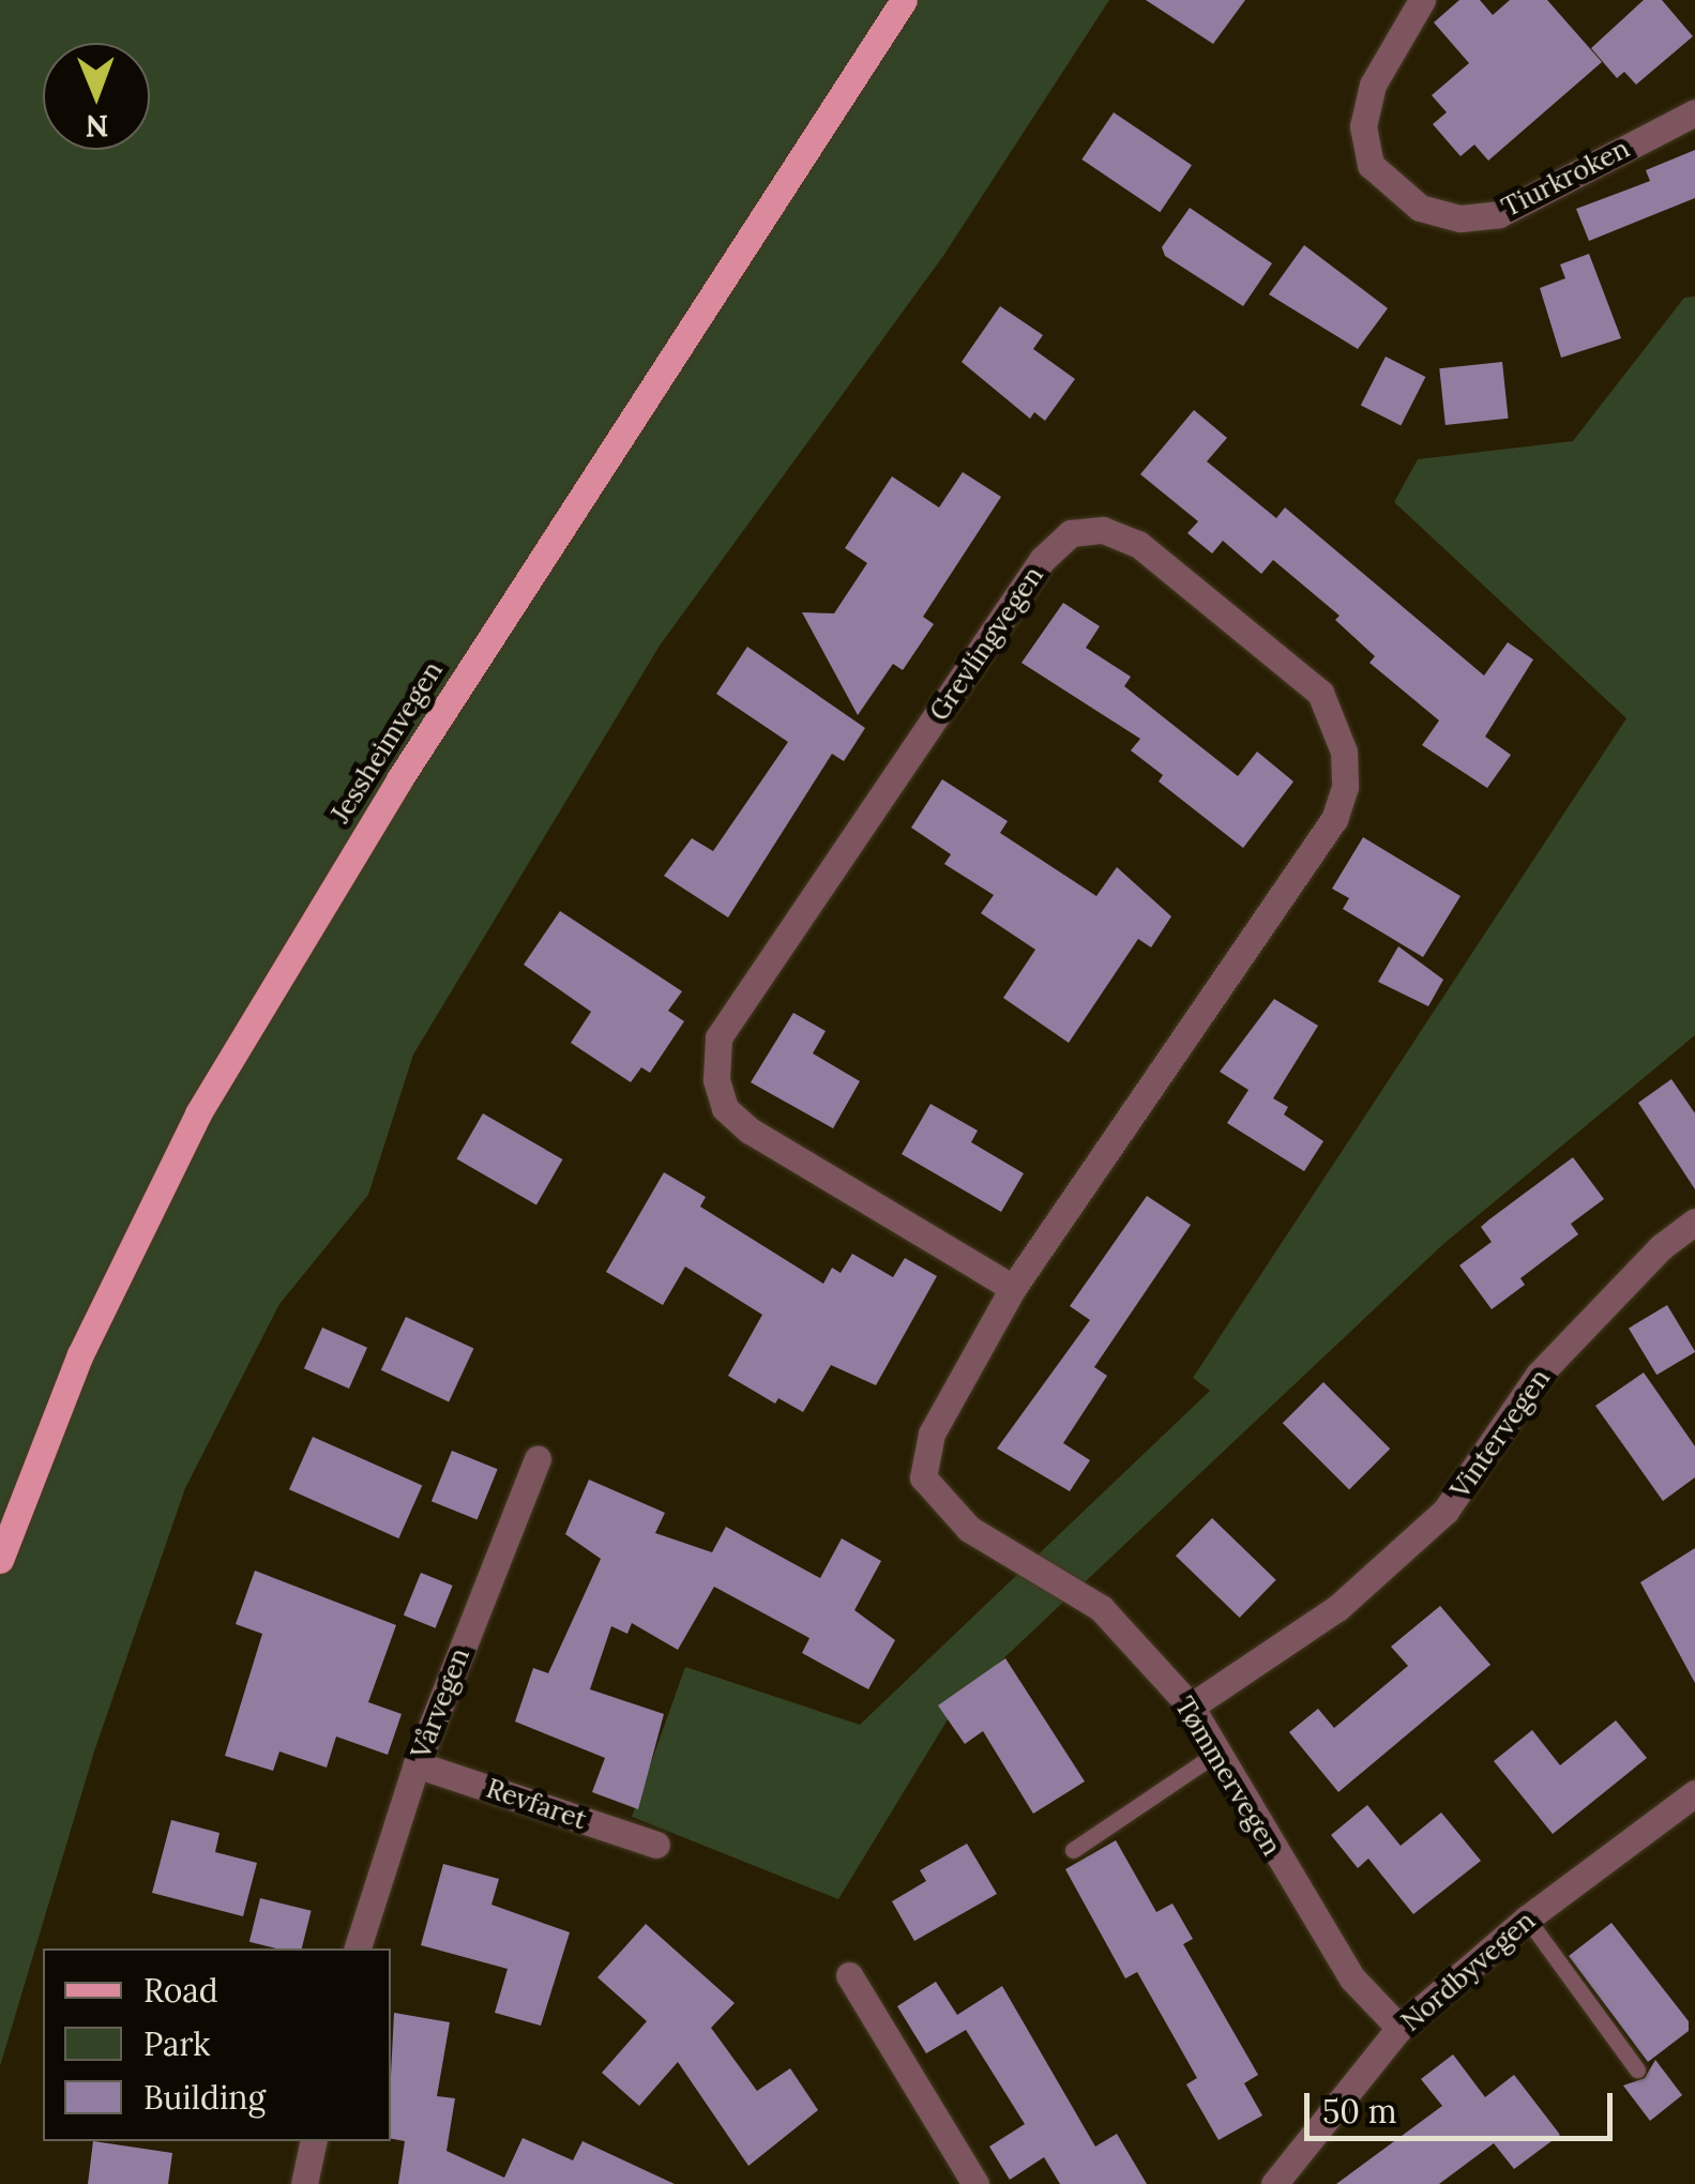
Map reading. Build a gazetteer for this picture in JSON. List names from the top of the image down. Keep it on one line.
{"streets":{"main road":["Jessheimvegen"],"street":["Tiurkroken","Grevlingvegen","Vintervegen","Vårvegen","Tømmervegen","Revfaret","Nordbyvegen"]},"crossings":[["Grevlingvegen","Tømmervegen"],["Vintervegen","Tømmervegen"],["Vårvegen","Revfaret"],["Tømmervegen","Nordbyvegen"]],"legend":["Road","Park","Building"],"scale_bar":"50 m","north":"bottom"}
